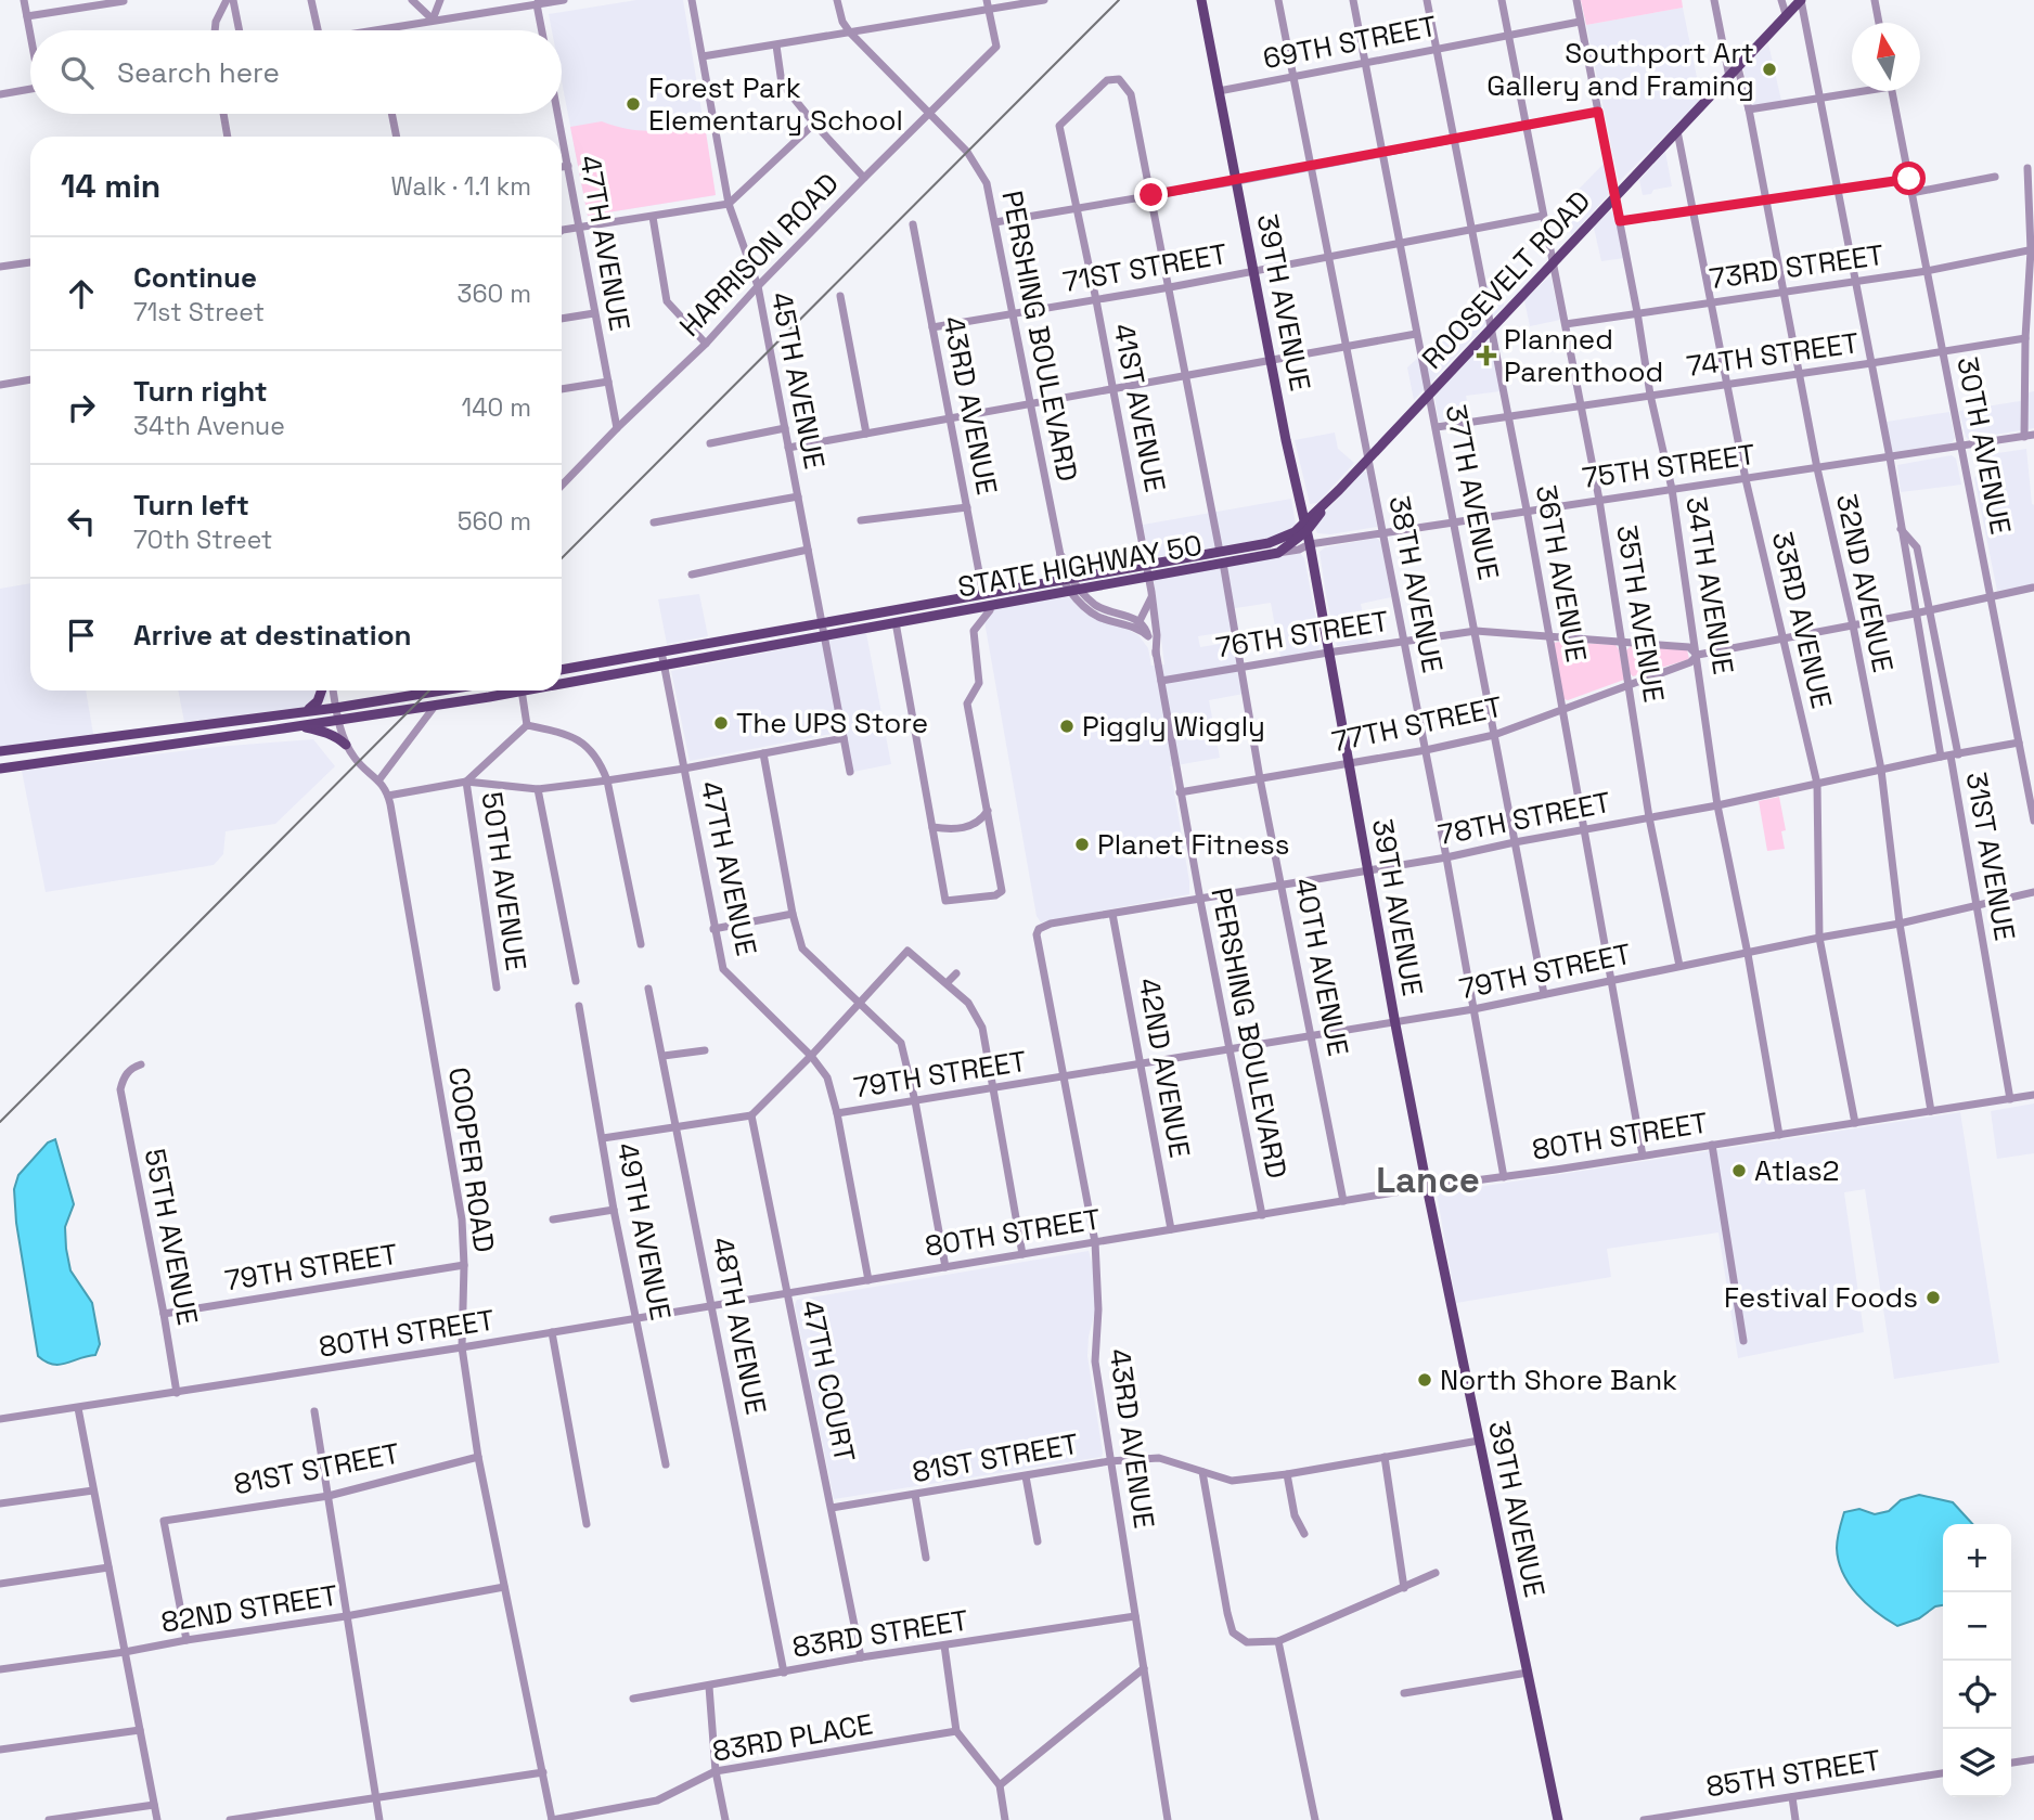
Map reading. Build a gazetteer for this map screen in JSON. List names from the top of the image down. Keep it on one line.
{"streets":{"main road":["ROOSEVELT ROAD","39TH AVENUE","STATE HIGHWAY 50"],"street":["69TH STREET","47TH AVENUE","HARRISON ROAD","73RD STREET","71ST STREET","PERSHING BOULEVARD","74TH STREET","45TH AVENUE","43RD AVENUE","41ST AVENUE","30TH AVENUE","75TH STREET","37TH AVENUE","36TH AVENUE","32ND AVENUE","38TH AVENUE","34TH AVENUE","35TH AVENUE","33RD AVENUE","76TH STREET","77TH STREET","78TH STREET","31ST AVENUE","50TH AVENUE","40TH AVENUE","79TH STREET","42ND AVENUE","80TH STREET","COOPER ROAD","49TH AVENUE","55TH AVENUE","48TH AVENUE","47TH COURT","81ST STREET","82ND STREET","83RD STREET","83RD PLACE","85TH STREET"]},"crossings":[["69TH STREET","39TH AVENUE"],["69TH STREET","37TH AVENUE"],["69TH STREET","36TH AVENUE"],["69TH STREET","38TH AVENUE"],["69TH STREET","34TH AVENUE"],["69TH STREET","35TH AVENUE"],["47TH AVENUE","HARRISON ROAD"],["47TH AVENUE","STATE HIGHWAY 50"],["47TH AVENUE","79TH STREET"],["47TH AVENUE","80TH STREET"],["HARRISON ROAD","PERSHING BOULEVARD"],["HARRISON ROAD","45TH AVENUE"],["73RD STREET","30TH AVENUE"],["73RD STREET","32ND AVENUE"],["73RD STREET","34TH AVENUE"],["73RD STREET","35TH AVENUE"],["73RD STREET","33RD AVENUE"],["73RD STREET","31ST AVENUE"],["71ST STREET","39TH AVENUE"],["71ST STREET","PERSHING BOULEVARD"],["71ST STREET","43RD AVENUE"],["71ST STREET","41ST AVENUE"],["71ST STREET","37TH AVENUE"],["71ST STREET","36TH AVENUE"],["71ST STREET","38TH AVENUE"],["71ST STREET","35TH AVENUE"],["ROOSEVELT ROAD","37TH AVENUE"],["ROOSEVELT ROAD","STATE HIGHWAY 50"],["ROOSEVELT ROAD","36TH AVENUE"],["ROOSEVELT ROAD","32ND AVENUE"],["ROOSEVELT ROAD","38TH AVENUE"],["ROOSEVELT ROAD","34TH AVENUE"],["ROOSEVELT ROAD","35TH AVENUE"],["ROOSEVELT ROAD","33RD AVENUE"],["ROOSEVELT ROAD","31ST AVENUE"],["39TH AVENUE","75TH STREET"],["39TH AVENUE","STATE HIGHWAY 50"],["39TH AVENUE","76TH STREET"],["39TH AVENUE","77TH STREET"],["39TH AVENUE","78TH STREET"],["39TH AVENUE","79TH STREET"],["39TH AVENUE","80TH STREET"],["39TH AVENUE","81ST STREET"],["PERSHING BOULEVARD","41ST AVENUE"],["PERSHING BOULEVARD","STATE HIGHWAY 50"],["PERSHING BOULEVARD","76TH STREET"],["PERSHING BOULEVARD","77TH STREET"],["PERSHING BOULEVARD","78TH STREET"],["PERSHING BOULEVARD","79TH STREET"],["PERSHING BOULEVARD","80TH STREET"],["74TH STREET","30TH AVENUE"],["74TH STREET","37TH AVENUE"],["74TH STREET","36TH AVENUE"],["74TH STREET","32ND AVENUE"],["74TH STREET","34TH AVENUE"],["74TH STREET","35TH AVENUE"],["74TH STREET","33RD AVENUE"],["74TH STREET","31ST AVENUE"],["45TH AVENUE","STATE HIGHWAY 50"],["43RD AVENUE","STATE HIGHWAY 50"],["43RD AVENUE","78TH STREET"],["43RD AVENUE","79TH STREET"],["43RD AVENUE","80TH STREET"],["43RD AVENUE","81ST STREET"],["43RD AVENUE","83RD STREET"],["41ST AVENUE","STATE HIGHWAY 50"],["30TH AVENUE","75TH STREET"],["30TH AVENUE","76TH STREET"],["30TH AVENUE","78TH STREET"],["75TH STREET","37TH AVENUE"],["75TH STREET","STATE HIGHWAY 50"],["75TH STREET","36TH AVENUE"],["75TH STREET","32ND AVENUE"],["75TH STREET","38TH AVENUE"],["75TH STREET","34TH AVENUE"],["75TH STREET","35TH AVENUE"],["75TH STREET","33RD AVENUE"],["75TH STREET","31ST AVENUE"],["37TH AVENUE","76TH STREET"],["37TH AVENUE","77TH STREET"],["37TH AVENUE","78TH STREET"],["37TH AVENUE","79TH STREET"],["STATE HIGHWAY 50","40TH AVENUE"],["36TH AVENUE","76TH STREET"],["36TH AVENUE","77TH STREET"],["36TH AVENUE","78TH STREET"],["36TH AVENUE","79TH STREET"],["36TH AVENUE","80TH STREET"],["32ND AVENUE","76TH STREET"],["32ND AVENUE","78TH STREET"],["32ND AVENUE","79TH STREET"],["32ND AVENUE","80TH STREET"],["38TH AVENUE","76TH STREET"],["38TH AVENUE","77TH STREET"],["38TH AVENUE","78TH STREET"],["38TH AVENUE","79TH STREET"],["38TH AVENUE","80TH STREET"],["34TH AVENUE","76TH STREET"],["34TH AVENUE","77TH STREET"],["34TH AVENUE","78TH STREET"],["34TH AVENUE","79TH STREET"],["34TH AVENUE","80TH STREET"],["35TH AVENUE","76TH STREET"],["35TH AVENUE","77TH STREET"],["35TH AVENUE","78TH STREET"],["35TH AVENUE","79TH STREET"],["33RD AVENUE","76TH STREET"],["33RD AVENUE","78TH STREET"],["33RD AVENUE","79TH STREET"],["33RD AVENUE","80TH STREET"],["76TH STREET","77TH STREET"],["76TH STREET","31ST AVENUE"],["76TH STREET","40TH AVENUE"],["77TH STREET","40TH AVENUE"],["78TH STREET","31ST AVENUE"],["78TH STREET","40TH AVENUE"],["78TH STREET","42ND AVENUE"],["31ST AVENUE","79TH STREET"],["31ST AVENUE","80TH STREET"],["40TH AVENUE","79TH STREET"],["40TH AVENUE","80TH STREET"],["79TH STREET","42ND AVENUE"],["79TH STREET","COOPER ROAD"],["79TH STREET","55TH AVENUE"],["42ND AVENUE","80TH STREET"],["80TH STREET","COOPER ROAD"],["80TH STREET","49TH AVENUE"],["80TH STREET","55TH AVENUE"],["80TH STREET","48TH AVENUE"],["80TH STREET","47TH COURT"],["COOPER ROAD","81ST STREET"],["COOPER ROAD","82ND STREET"],["COOPER ROAD","83RD PLACE"],["48TH AVENUE","83RD STREET"],["47TH COURT","81ST STREET"],["47TH COURT","83RD STREET"],["81ST STREET","82ND STREET"]],"districts":["Lance"],"places":{"other":["Southport Art Gallery and Framing","Forest Park Elementary School","The UPS Store","Piggly Wiggly","Planet Fitness","Atlas2","Festival Foods","North Shore Bank"],"health":["Planned Parenthood"]},"north":"top","page":{"search":"Search here","heading":["14 min","Walk · 1.1 km"],"list":[["Continue","71st Street","360 m"],["Turn right","34th Avenue","140 m"],["Turn left","70th Street","560 m"],"Arrive at destination"],"map_buttons":["+","−"]}}
